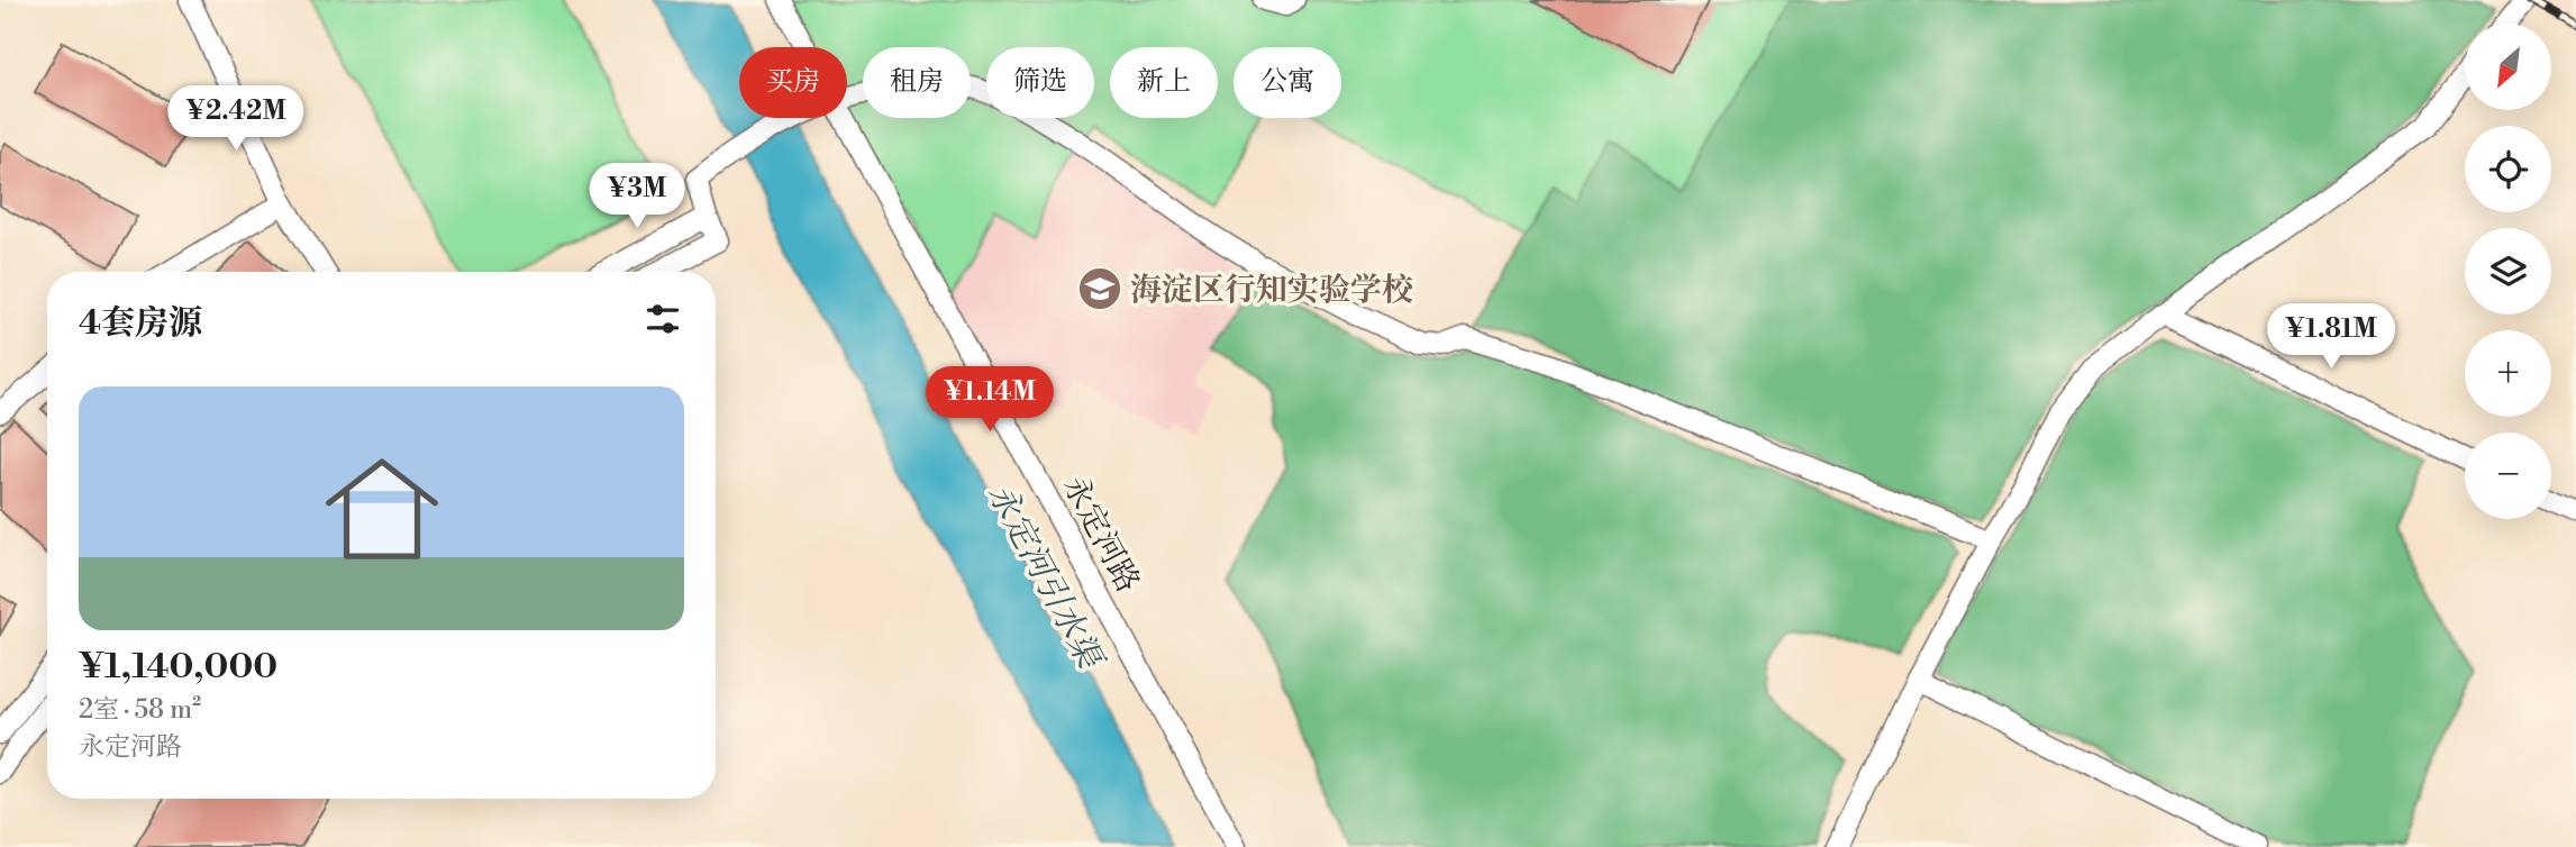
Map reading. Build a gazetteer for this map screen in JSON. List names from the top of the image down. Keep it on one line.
{"streets":{"street":["永定河路"]},"water":["永定河引水渠"],"places":{"school or university":["海淀区行知实验学校"]},"north":"bottom left","page":{"map_buttons":["+","−"],"chip":["买房","租房","筛选","新上","公寓"],"price":["¥2.42M","¥3M","¥1.81M","¥1.14M"],"heading":"4套房源","list":[{"name":"¥1,140,000","note":"2室 · 58 m² · 永定河路"}]}}
